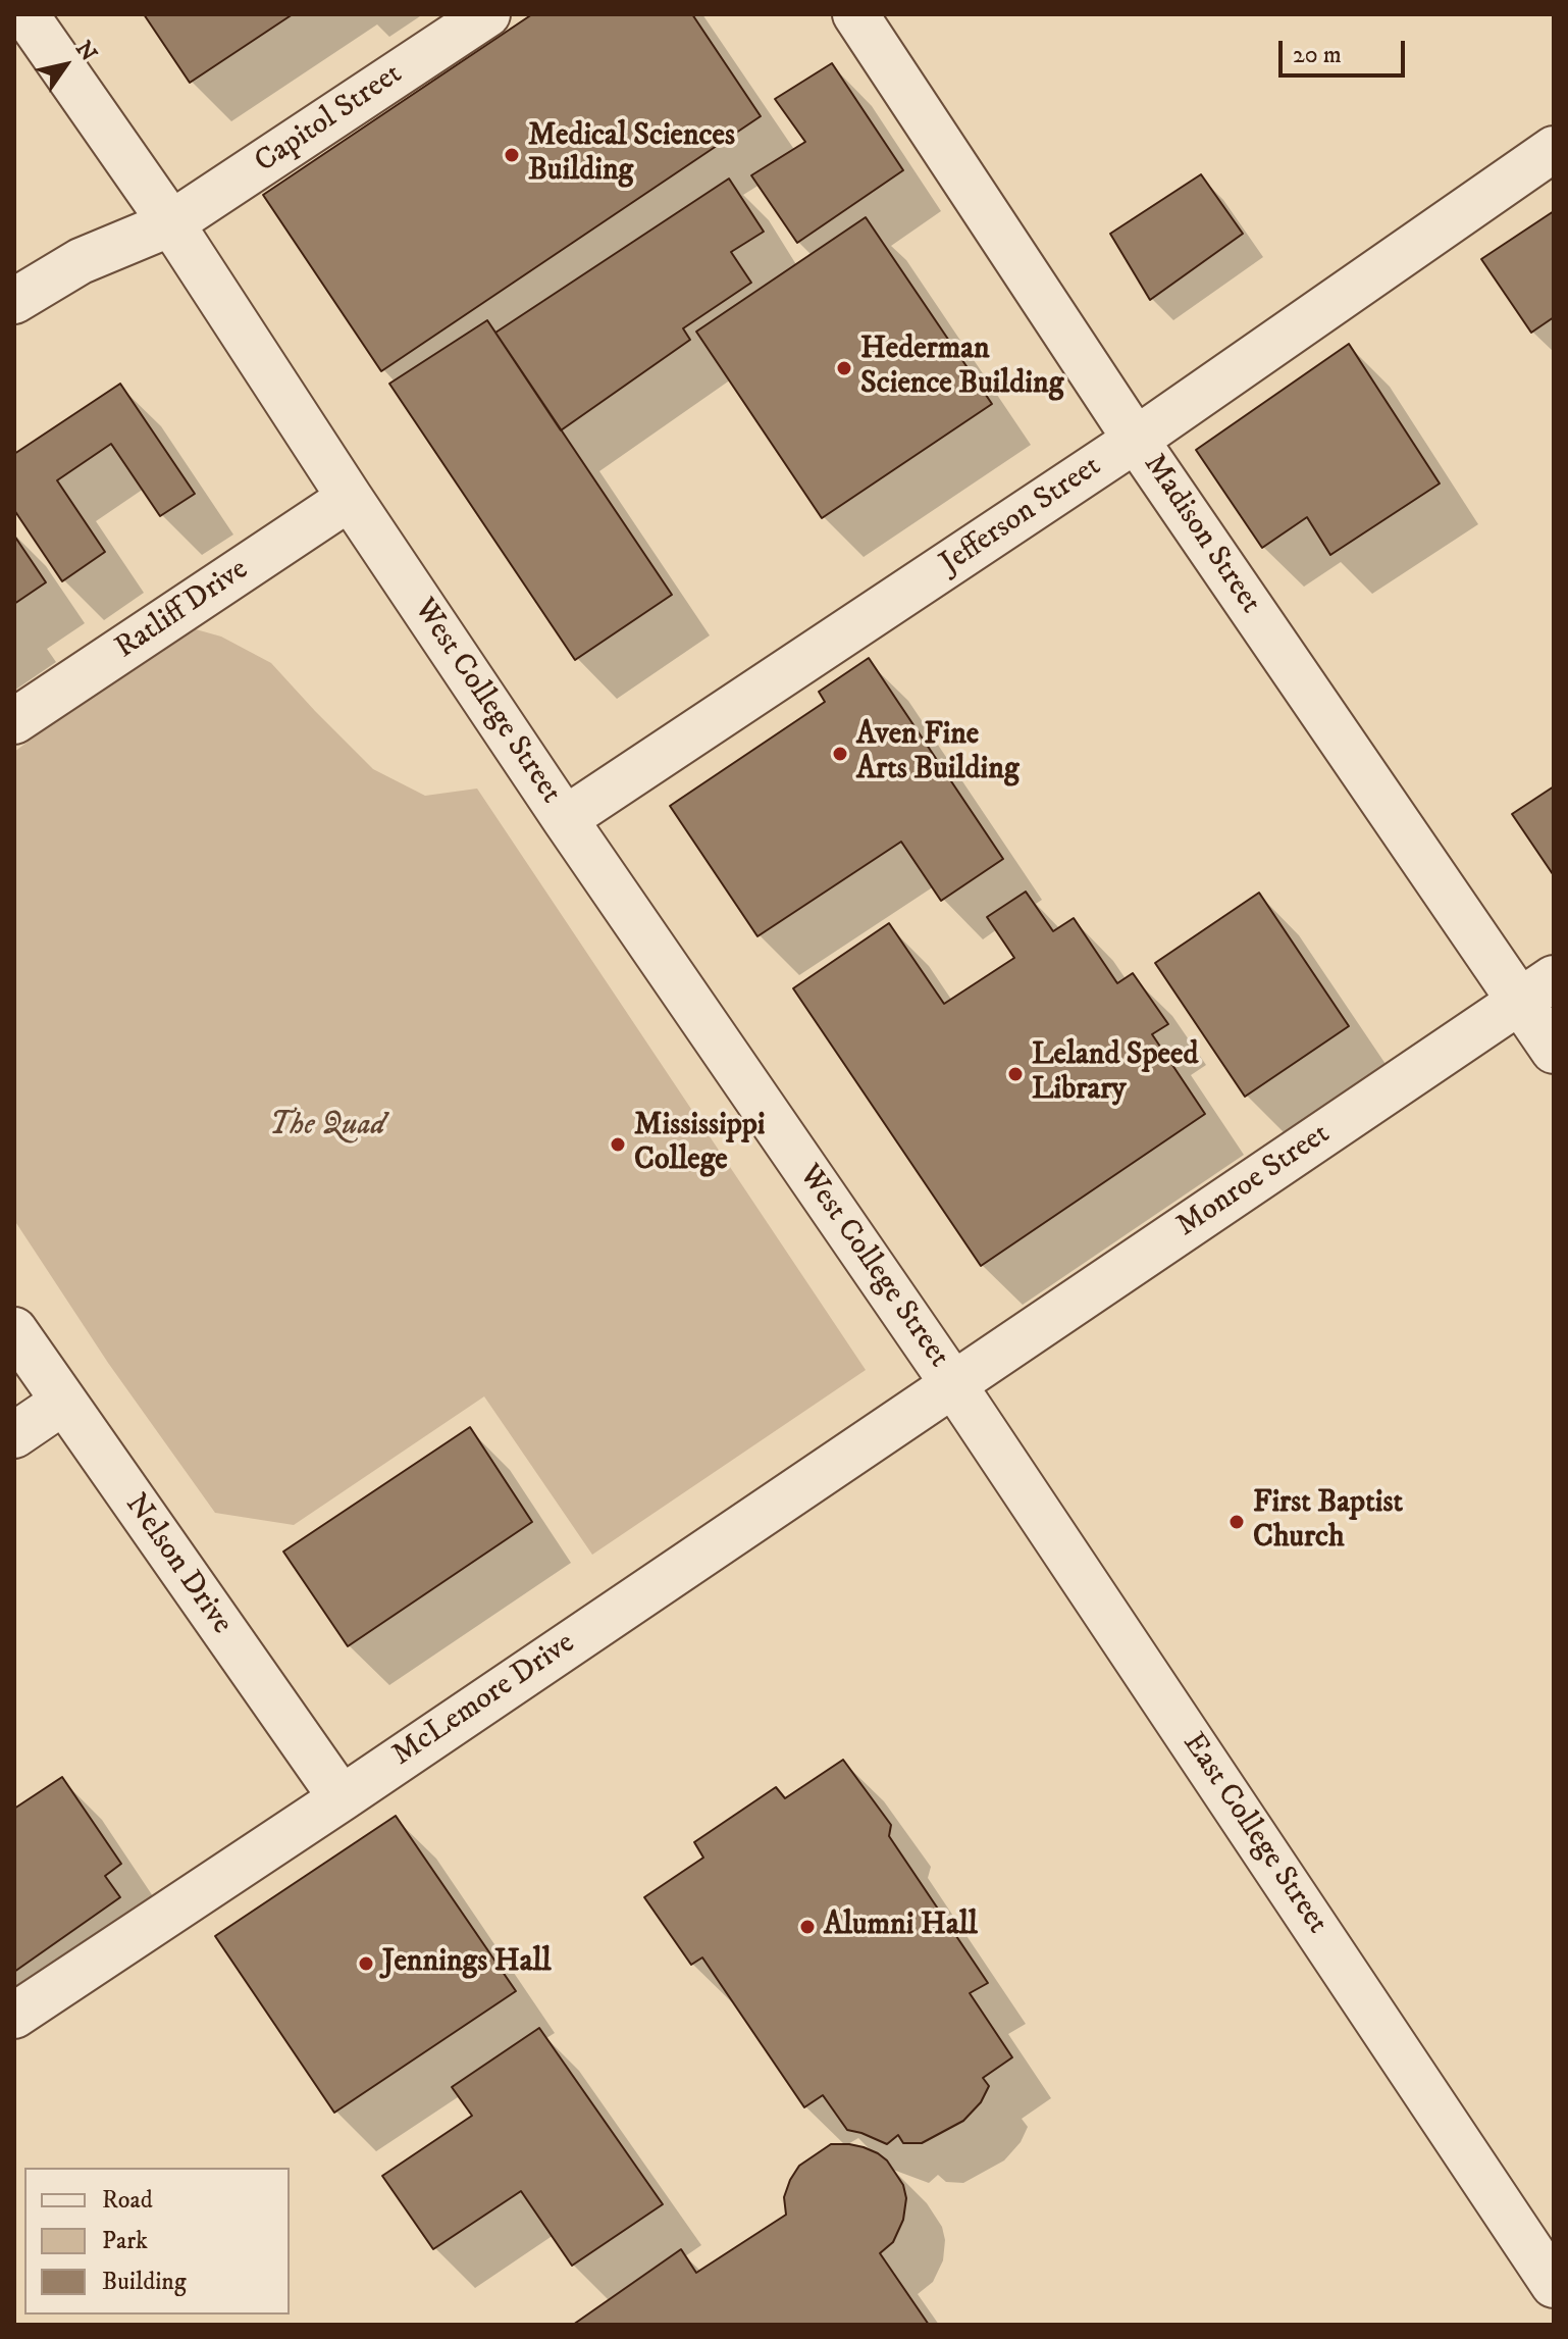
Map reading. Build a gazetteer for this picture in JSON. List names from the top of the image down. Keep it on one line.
{"streets":{"street":["Capitol Street","Jefferson Street","Madison Street","Ratliff Drive","West College Street","Monroe Street","Nelson Drive","McLemore Drive","East College Street"]},"crossings":[["Capitol Street","West College Street"],["Jefferson Street","Madison Street"],["Jefferson Street","West College Street"],["Madison Street","Monroe Street"],["Ratliff Drive","West College Street"],["West College Street","Monroe Street"],["West College Street","McLemore Drive"],["West College Street","East College Street"],["Monroe Street","McLemore Drive"],["Monroe Street","East College Street"],["Nelson Drive","McLemore Drive"],["McLemore Drive","East College Street"]],"parks":["The Quad"],"places":["Medical Sciences Building","Hederman Science Building","Aven Fine Arts Building","Leland Speed Library","Mississippi College","First Baptist Church","Alumni Hall","Jennings Hall"],"legend":["Road","Park","Building"],"scale_bar":"20 m","north":"top right"}
